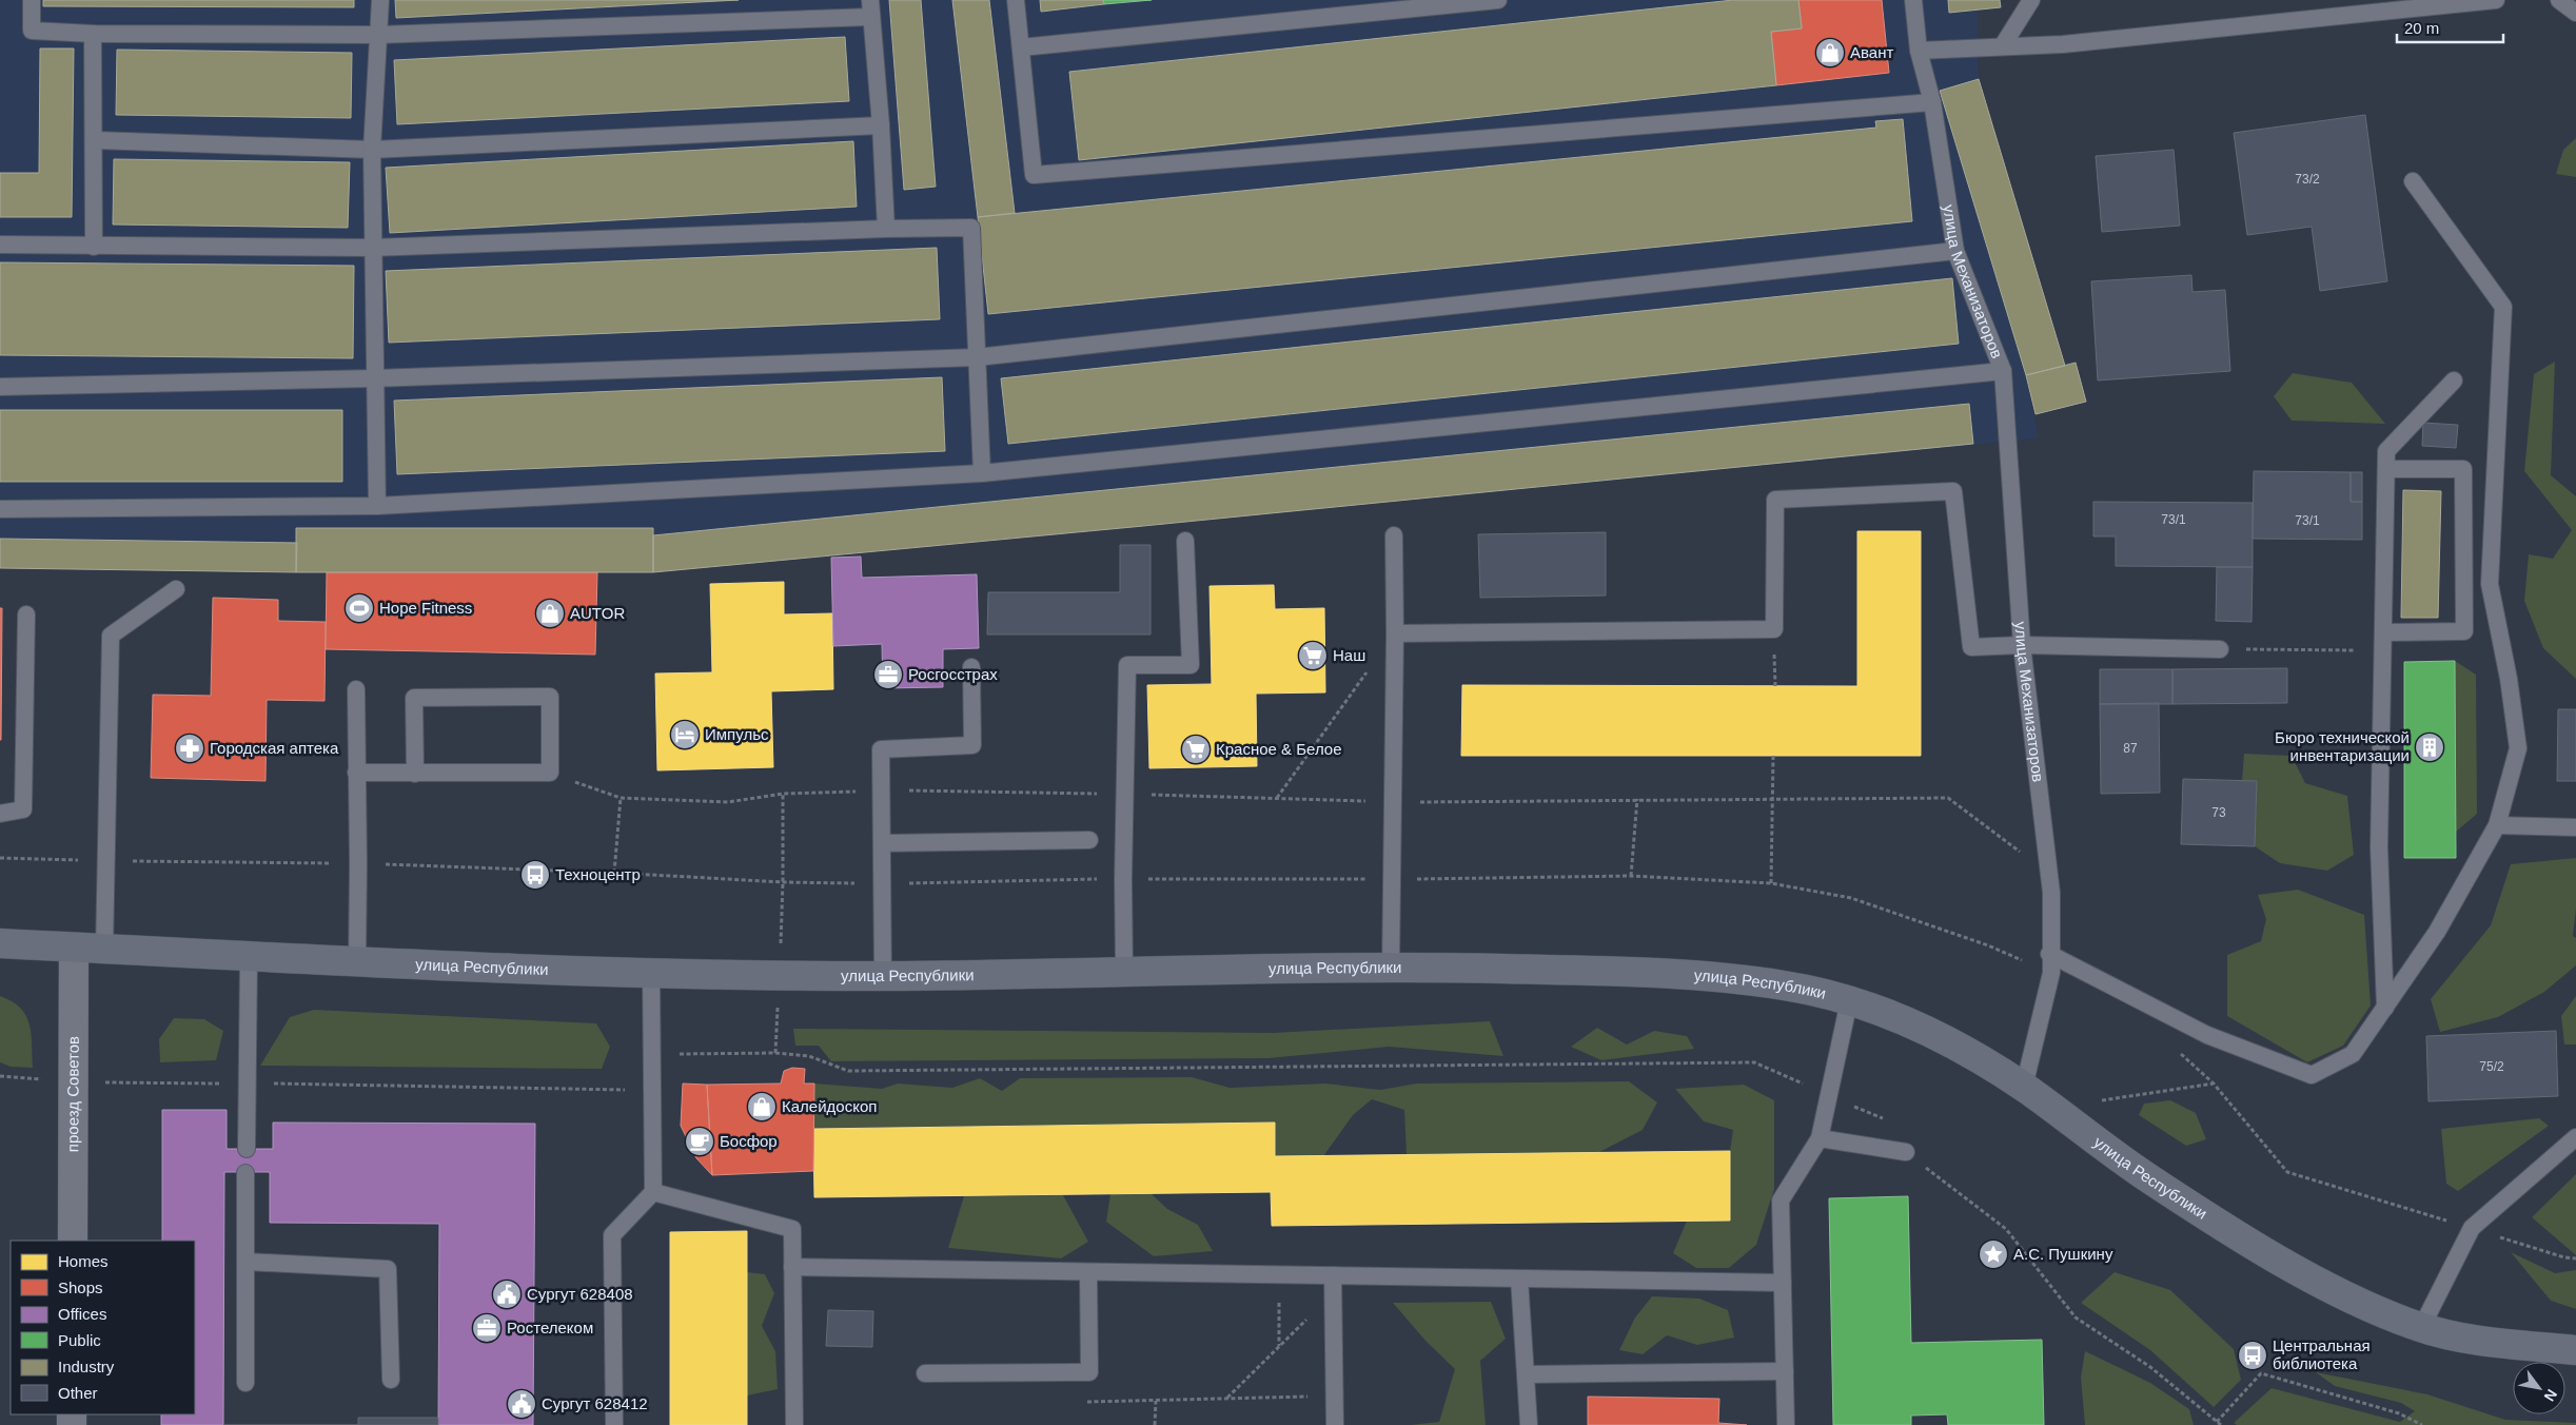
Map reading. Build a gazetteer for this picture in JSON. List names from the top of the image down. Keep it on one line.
{"streets":{"main road":["улица Республики"],"street":["проезд Советов"],"lane":["улица Механизаторов"]},"crossings":[["улица Механизаторов","улица Республики"],["улица Республики","проезд Советов"]],"places":{"shop":["Авант","AUTOR","Калейдоскоп"],"sports":["Hope Fitness"],"supermarket":["Наш","Красное & Белое"],"office":["Росгосстрах","Ростелеком"],"hotel":["Импульс"],"building":["Бюро технической инвентаризации"],"pharmacy":["Городская аптека"],"bus stop":["Техноцентр","Центральная библиотека"],"cafe":["Босфор"],"place":["А.С. Пушкину"],"public building":["Сургут 628408","Сургут 628412"]},"house_numbers":["73/2","73/1","73/1","87","73","75/2"],"legend":["Homes","Shops","Offices","Public","Industry","Other"],"scale_bar":"20 m","north":"bottom right"}
